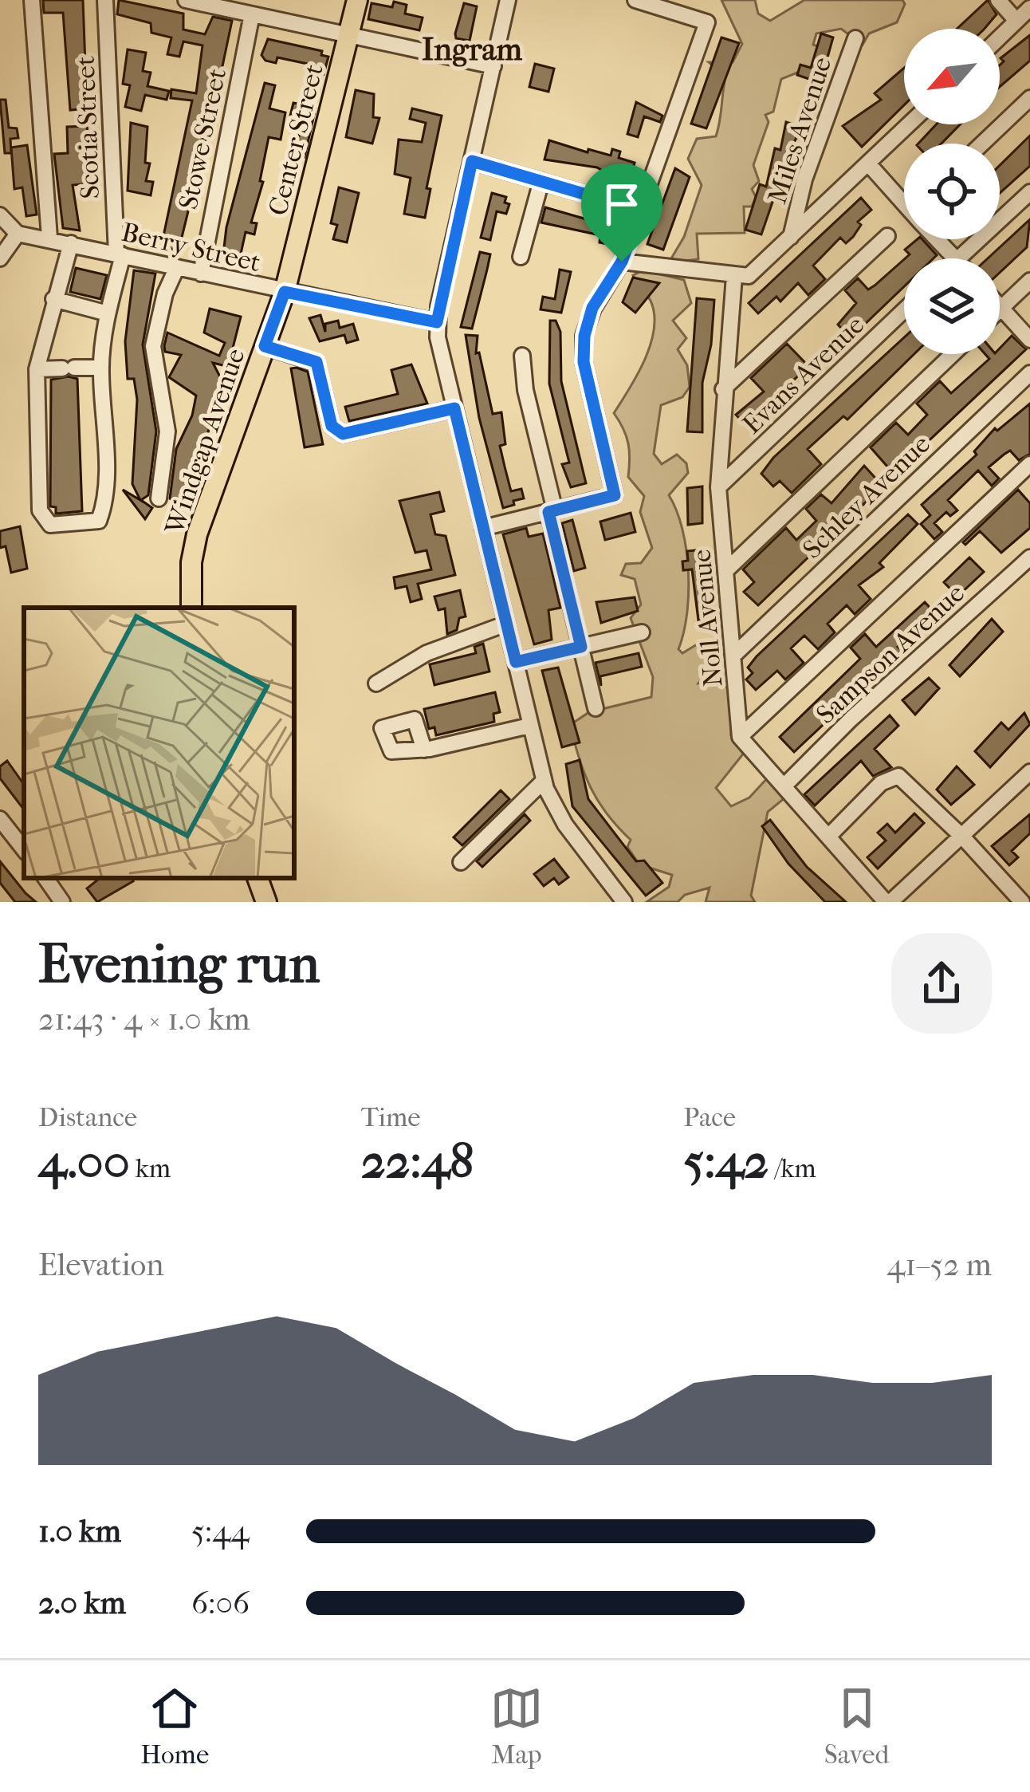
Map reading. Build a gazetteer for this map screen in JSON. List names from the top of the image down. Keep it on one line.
{"streets":{"main road":["Center Street","Windgap Avenue"],"street":["Scotia Street","Miles Avenue","Stowe Street","Berry Street","Evans Avenue","Schley Avenue","Noll Avenue","Sampson Avenue"]},"crossings":[["Scotia Street","Berry Street"],["Stowe Street","Berry Street"],["Center Street","Berry Street"],["Center Street","Windgap Avenue"],["Berry Street","Windgap Avenue"],["Evans Avenue","Noll Avenue"],["Schley Avenue","Noll Avenue"]],"districts":["Ingram"],"north":"bottom left","page":{"heading":["Evening run","21:43 · 4 × 1.0 km"],"stats":[["Distance","4.00 km"],["Time","22:48"],["Pace","5:42 /km"]],"chart":["Elevation","41–52 m"],"list":[{"name":"1.0 km","note":"5:44"},{"name":"2.0 km","note":"6:06"}],"tabs":["Home","Map","Saved"]}}
